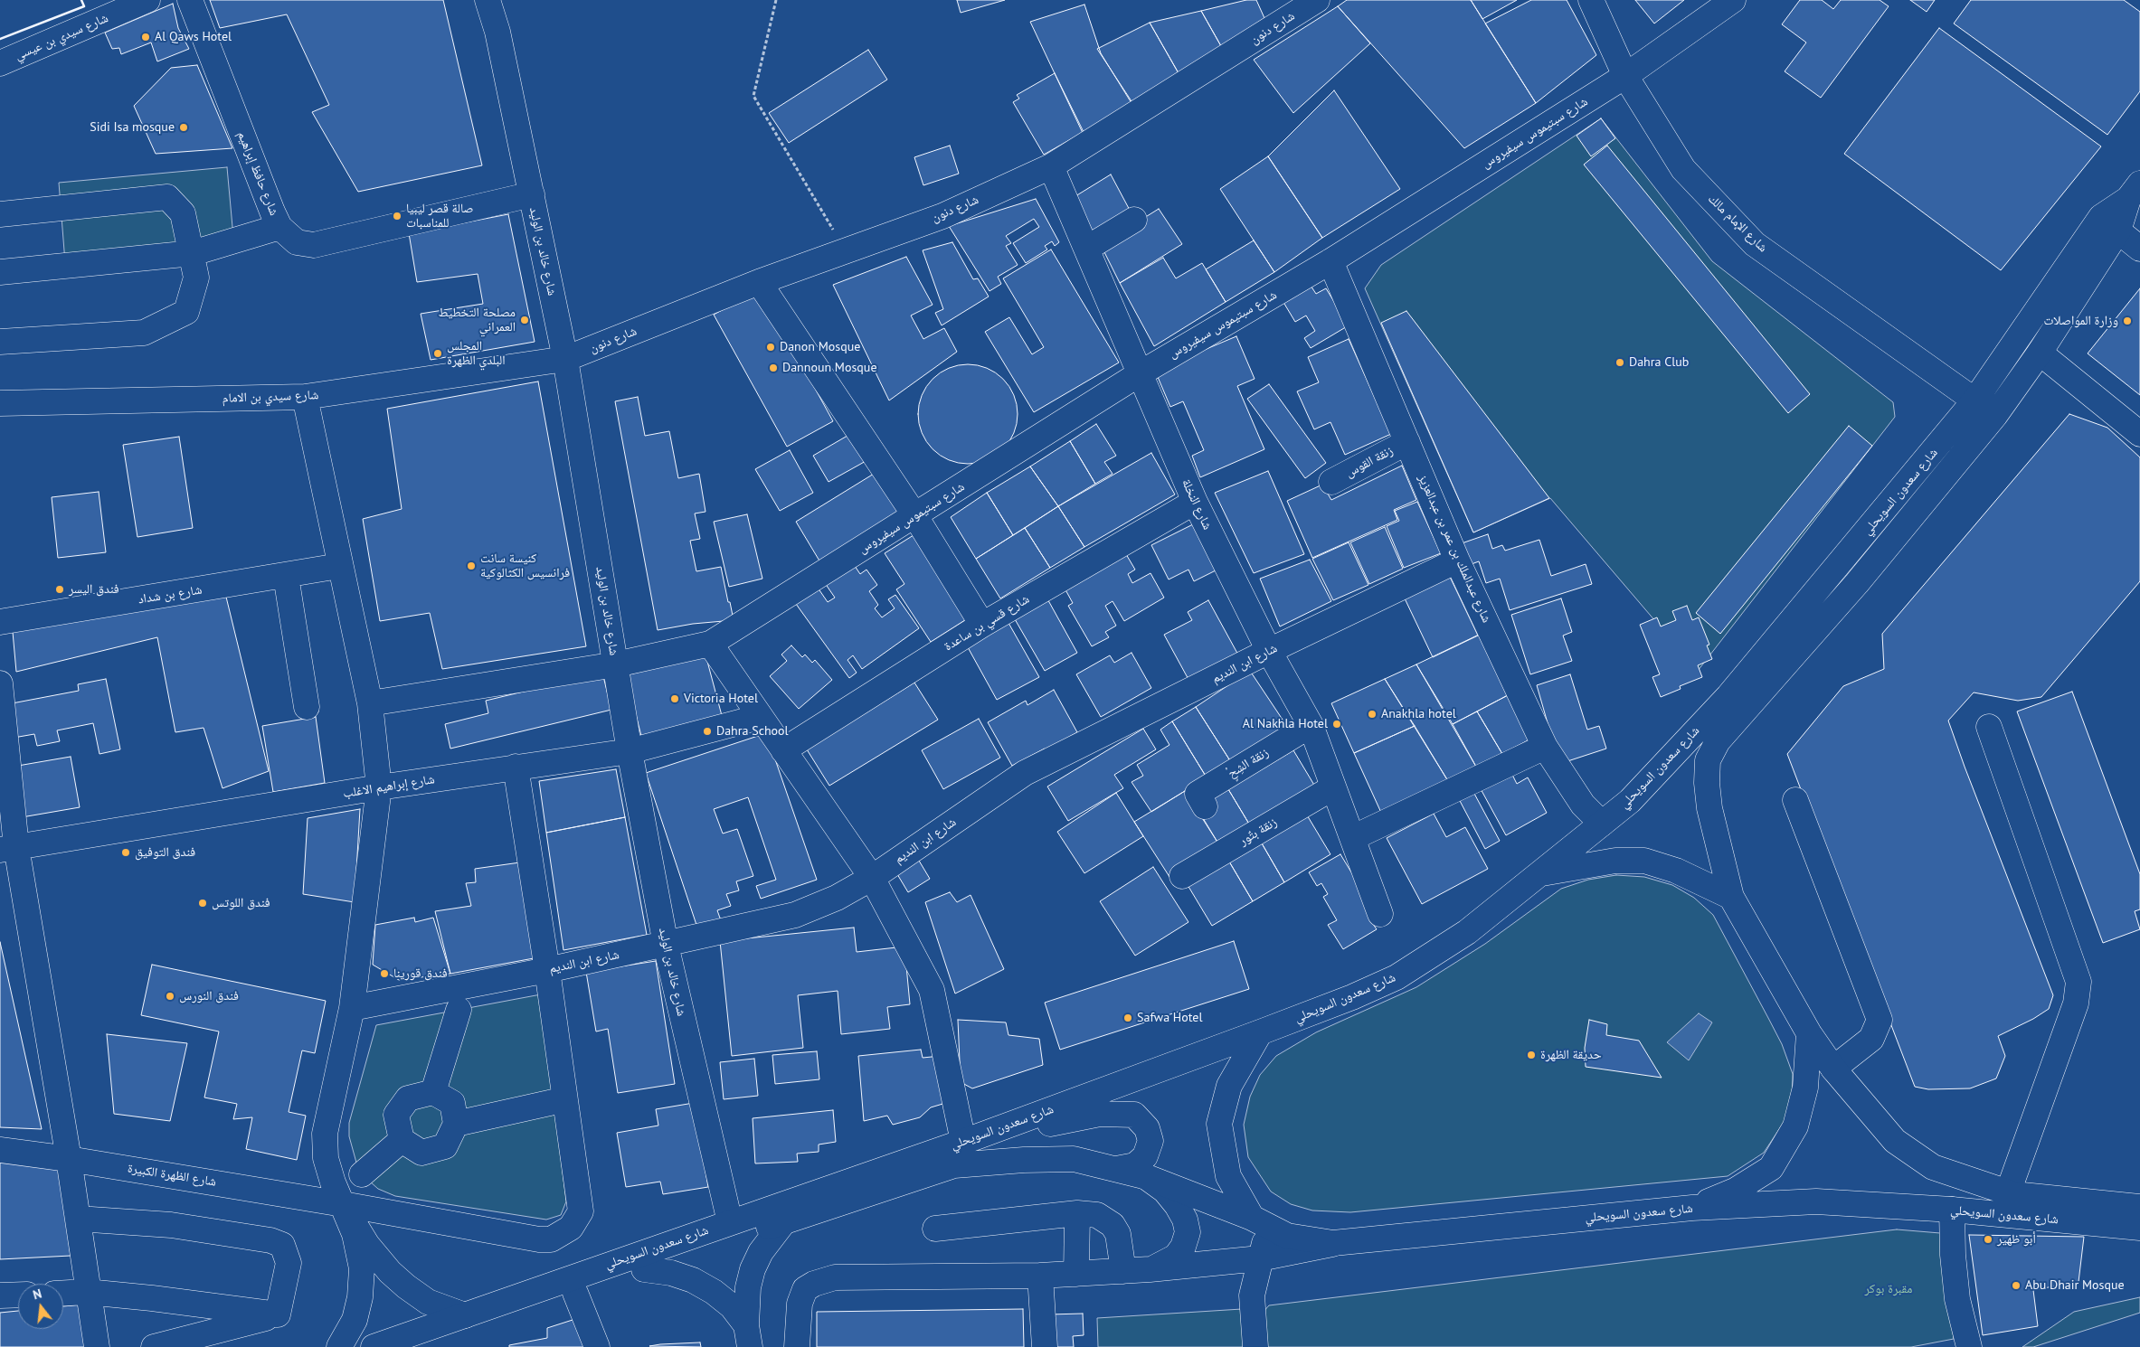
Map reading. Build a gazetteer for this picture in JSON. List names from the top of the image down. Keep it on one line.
{"streets":{"street":["شارع دنون","شارع سيدي بن عيسي","شارع سبتيموس سيفيروس","شارع حافظ إبراهيم","شارع الإمام مالك","شارع خالد بن الوليد","شارع سيدي بن الامام","زنقة القوس","شارع سعدون السويحلي","شارع النخلة","شارع عبدالملك بن عمر بن عبدالعزيز","شارع بن شداد","شارع قسي بن ساعدة","شارع ابن النديم","ْزنقة الشِحٍ","شارع إبراهيم الاغلب","زنقة بتٌور","شارع الظهرة الكبيرة"]},"crossings":[["شارع دنون","شارع خالد بن الوليد"],["شارع دنون","شارع سيدي بن الامام"],["شارع دنون","شارع النخلة"],["شارع سبتيموس سيفيروس","شارع الإمام مالك"],["شارع سبتيموس سيفيروس","شارع خالد بن الوليد"],["شارع سبتيموس سيفيروس","شارع النخلة"],["شارع سبتيموس سيفيروس","شارع عبدالملك بن عمر بن عبدالعزيز"],["شارع حافظ إبراهيم","شارع خالد بن الوليد"],["شارع الإمام مالك","شارع سعدون السويحلي"],["شارع خالد بن الوليد","شارع سيدي بن الامام"],["شارع خالد بن الوليد","شارع سعدون السويحلي"],["شارع خالد بن الوليد","شارع ابن النديم"],["شارع خالد بن الوليد","شارع إبراهيم الاغلب"],["زنقة القوس","شارع عبدالملك بن عمر بن عبدالعزيز"],["شارع سعدون السويحلي","شارع عبدالملك بن عمر بن عبدالعزيز"],["شارع النخلة","شارع قسي بن ساعدة"],["شارع النخلة","شارع ابن النديم"],["شارع النخلة","ْزنقة الشِحٍ"],["شارع النخلة","زنقة بتٌور"],["شارع عبدالملك بن عمر بن عبدالعزيز","شارع ابن النديم"],["شارع ابن النديم","شارع الظهرة الكبيرة"],["شارع إبراهيم الاغلب","شارع الظهرة الكبيرة"]],"parks":["مقبرة بوكر"],"places":["Al Qaws Hotel","Sidi Isa mosque","صالة قصر ليبيا للمناسبات","مصلحة التخطيط العمراني","وزارة المواصلات","Danon Mosque","المجلس البلدي الظهرة","Dahra Club","Dannoun Mosque","كنيسة سانت فرانسيس الكثالوكية","فندق اليسر","Victoria Hotel","Anakhla hotel","Al Nakhla Hotel","Dahra School","فندق التوفيق","فندق اللوتس","فندق قورينا","فندق النورس","Safwa Hotel","حديقة الظهرة","أبو ظهير","Abu Dhair Mosque"],"north":"top"}
